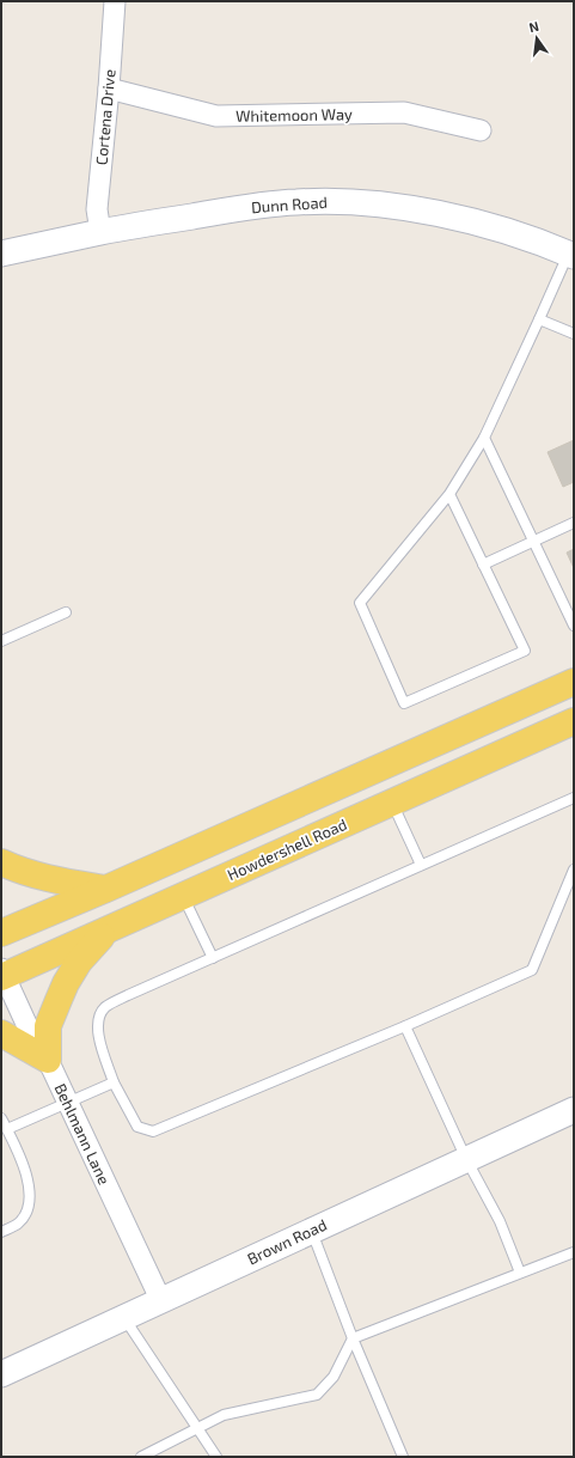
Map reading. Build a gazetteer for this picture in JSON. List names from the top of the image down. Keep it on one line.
{"streets":{"main road":["Howdershell Road"],"street":["Whitemoon Way","Cortena Drive","Dunn Road","Behlmann Lane","Brown Road"]},"crossings":[["Whitemoon Way","Cortena Drive"],["Cortena Drive","Dunn Road"],["Howdershell Road","Behlmann Lane"],["Behlmann Lane","Brown Road"]],"north":"top"}
